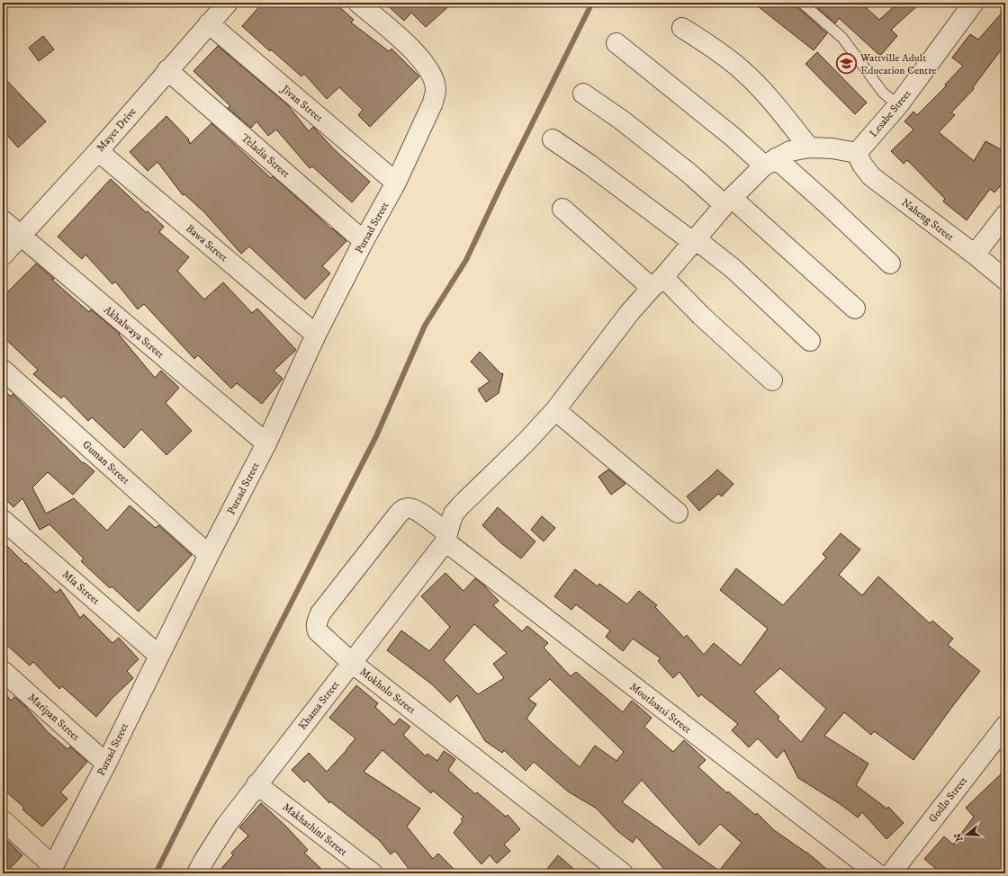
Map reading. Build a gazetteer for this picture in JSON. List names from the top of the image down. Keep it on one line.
{"streets":{"street":["Jivan Street","Lesabe Street","Mayet Drive","Teladia Street","Naheng Street","Pursad Street","Bawa Street","Akhalwaya Street","Guman Street","Mia Street","Mokholo Street","Khama Street","Moutloatsi Street","Maripan Street","Godlo Street","Makhathini Street"]},"crossings":[["Jivan Street","Mayet Drive"],["Jivan Street","Pursad Street"],["Lesabe Street","Naheng Street"],["Mayet Drive","Teladia Street"],["Mayet Drive","Bawa Street"],["Mayet Drive","Akhalwaya Street"],["Teladia Street","Pursad Street"],["Pursad Street","Bawa Street"],["Pursad Street","Akhalwaya Street"],["Pursad Street","Guman Street"],["Pursad Street","Mia Street"],["Pursad Street","Maripan Street"],["Mokholo Street","Khama Street"],["Mokholo Street","Moutloatsi Street"],["Khama Street","Moutloatsi Street"],["Khama Street","Makhathini Street"]],"places":{"school or university":["Wattville Adult Education Centre"]},"north":"left"}
